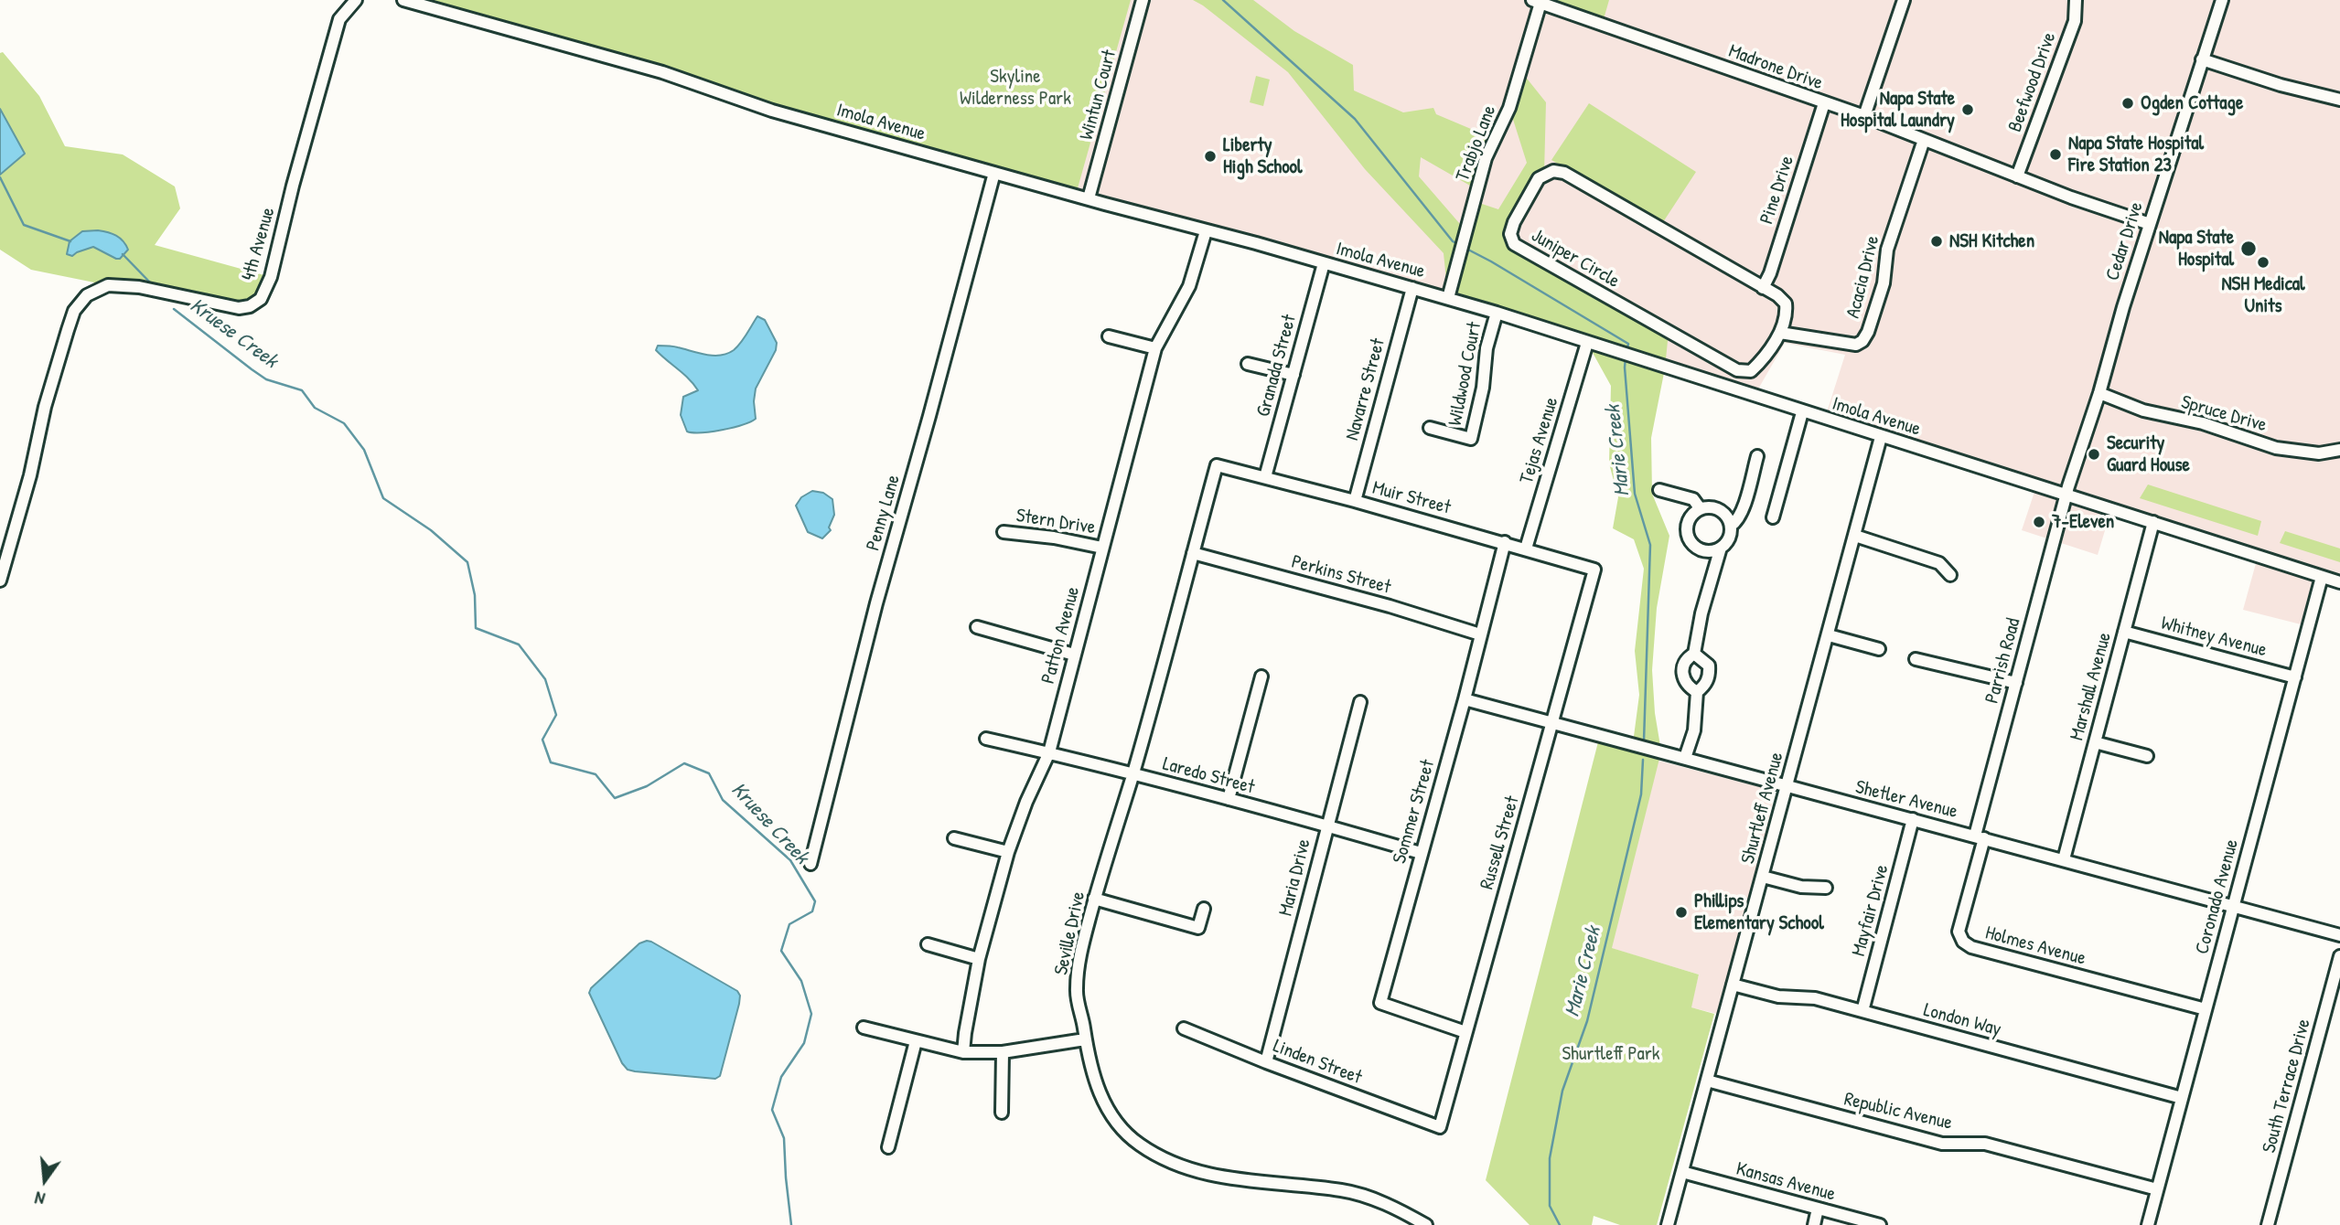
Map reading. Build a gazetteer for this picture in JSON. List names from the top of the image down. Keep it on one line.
{"streets":{"street":["Madrone Drive","Beefwood Drive","Wintun Court","Imola Avenue","Trabjo Lane","Pine Drive","Cedar Drive","4th Avenue","Juniper Circle","Acacia Drive","Granada Street","Wildwood Court","Navarre Street","Spruce Drive","Tejas Avenue","Muir Street","Penny Lane","Stern Drive","Perkins Street","Patton Avenue","Whitney Avenue","Parrish Road","Marshall Avenue","Laredo Street","Shetler Avenue","Shurtleff Avenue","Sommer Street","Russell Street","Maria Drive","Coronado Avenue","Mayfair Drive","Seville Drive","Holmes Avenue","London Way","Linden Street","South Terrace Drive","Republic Avenue","Kansas Avenue"]},"crossings":[["Madrone Drive","Beefwood Drive"],["Madrone Drive","Trabjo Lane"],["Madrone Drive","Pine Drive"],["Madrone Drive","Cedar Drive"],["Madrone Drive","Acacia Drive"],["Wintun Court","Imola Avenue"],["Imola Avenue","Trabjo Lane"],["Imola Avenue","Cedar Drive"],["Imola Avenue","Granada Street"],["Imola Avenue","Wildwood Court"],["Imola Avenue","Navarre Street"],["Imola Avenue","Tejas Avenue"],["Imola Avenue","Penny Lane"],["Imola Avenue","Patton Avenue"],["Imola Avenue","Parrish Road"],["Imola Avenue","Marshall Avenue"],["Imola Avenue","Shurtleff Avenue"],["Imola Avenue","Coronado Avenue"],["Pine Drive","Juniper Circle"],["Cedar Drive","Spruce Drive"],["Cedar Drive","Parrish Road"],["Juniper Circle","Acacia Drive"],["Granada Street","Muir Street"],["Navarre Street","Muir Street"],["Tejas Avenue","Muir Street"],["Muir Street","Sommer Street"],["Muir Street","Russell Street"],["Muir Street","Seville Drive"],["Stern Drive","Patton Avenue"],["Perkins Street","Sommer Street"],["Perkins Street","Seville Drive"],["Patton Avenue","Laredo Street"],["Whitney Avenue","Marshall Avenue"],["Whitney Avenue","Coronado Avenue"],["Parrish Road","Shetler Avenue"],["Parrish Road","Holmes Avenue"],["Marshall Avenue","Shetler Avenue"],["Laredo Street","Sommer Street"],["Laredo Street","Maria Drive"],["Laredo Street","Seville Drive"],["Shetler Avenue","Shurtleff Avenue"],["Shetler Avenue","Sommer Street"],["Shetler Avenue","Russell Street"],["Shetler Avenue","Coronado Avenue"],["Shetler Avenue","Mayfair Drive"],["Shetler Avenue","Holmes Avenue"],["Shurtleff Avenue","London Way"],["Shurtleff Avenue","Republic Avenue"],["Shurtleff Avenue","Kansas Avenue"],["Sommer Street","Russell Street"],["Russell Street","Linden Street"],["Maria Drive","Linden Street"],["Coronado Avenue","Holmes Avenue"],["Coronado Avenue","London Way"],["Coronado Avenue","Republic Avenue"],["Mayfair Drive","London Way"]],"water":["Kruese Creek","Marie Creek"],"parks":["Skyline Wilderness Park","Shurtleff Park"],"places":["Ogden Cottage","Napa State Hospital Laundry","Napa State Hospital Fire Station 23","Liberty High School","NSH Kitchen","Napa State Hospital","NSH Medical Units","Security Guard House","7-Eleven","Phillips Elementary School"],"north":"bottom"}
